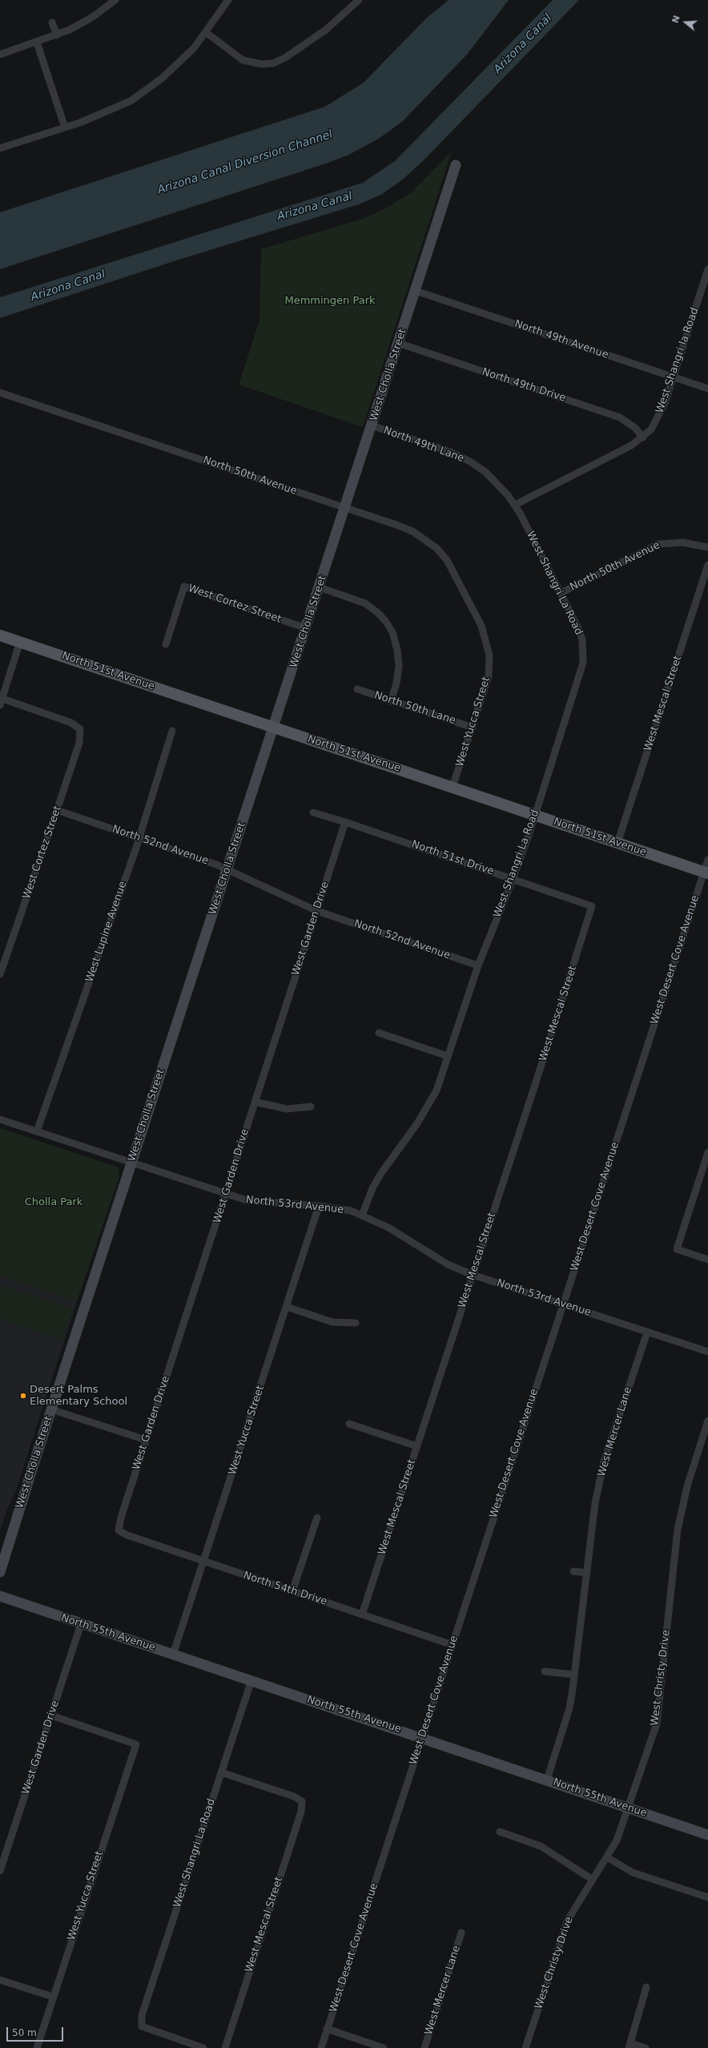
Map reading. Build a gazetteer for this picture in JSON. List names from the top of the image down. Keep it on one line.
{"streets":{"main road":["North 51st Avenue"],"street":["North 49th Avenue","West Shangri la Road","West Cholla Street","North 49th Drive","North 49th Lane","North 50th Avenue","West Shangri La Road","West Cortez Street","West Mescal Street","North 50th Lane","West Yucca Street","North 52nd Avenue","North 51st Drive","West Garden Drive","West Lupine Avenue","West Desert Cove Avenue","North 53rd Avenue","West Mercer Lane","North 54th Drive","North 55th Avenue","West Christy Drive"]},"crossings":[["North 49th Avenue","West Shangri la Road"],["North 49th Avenue","West Cholla Street"],["West Shangri la Road","North 49th Drive"],["West Shangri la Road","North 49th Lane"],["West Shangri la Road","West Shangri La Road"],["West Cholla Street","North 49th Drive"],["West Cholla Street","North 49th Lane"],["West Cholla Street","North 50th Avenue"],["West Cholla Street","West Cortez Street"],["West Cholla Street","North 51st Avenue"],["West Cholla Street","North 52nd Avenue"],["West Cholla Street","North 53rd Avenue"],["North 49th Lane","West Shangri La Road"],["North 50th Avenue","West Shangri La Road"],["North 50th Avenue","West Yucca Street"],["West Shangri La Road","North 51st Avenue"],["West Shangri La Road","West Mescal Street"],["West Shangri La Road","North 52nd Avenue"],["West Shangri La Road","North 51st Drive"],["West Shangri La Road","North 53rd Avenue"],["West Shangri La Road","North 55th Avenue"],["West Cortez Street","North 52nd Avenue"],["North 51st Avenue","West Mescal Street"],["North 51st Avenue","West Yucca Street"],["North 51st Avenue","West Desert Cove Avenue"],["West Mescal Street","North 51st Drive"],["West Mescal Street","North 53rd Avenue"],["West Mescal Street","North 54th Drive"],["North 50th Lane","West Yucca Street"],["West Yucca Street","West Garden Drive"],["West Yucca Street","North 53rd Avenue"],["West Yucca Street","North 54th Drive"],["West Yucca Street","North 55th Avenue"],["North 52nd Avenue","West Garden Drive"],["North 52nd Avenue","West Lupine Avenue"],["North 51st Drive","West Garden Drive"],["West Garden Drive","North 53rd Avenue"],["West Garden Drive","North 54th Drive"],["West Garden Drive","North 55th Avenue"],["West Lupine Avenue","North 53rd Avenue"],["West Desert Cove Avenue","North 53rd Avenue"],["West Desert Cove Avenue","North 54th Drive"],["West Desert Cove Avenue","North 55th Avenue"],["North 53rd Avenue","West Mercer Lane"],["West Mercer Lane","North 55th Avenue"],["North 55th Avenue","West Christy Drive"]],"water":["Arizona Canal","Arizona Canal Diversion Channel"],"parks":["Memmingen Park","Cholla Park"],"places":["Desert Palms Elementary School"],"scale_bar":"50 m","north":"left"}
